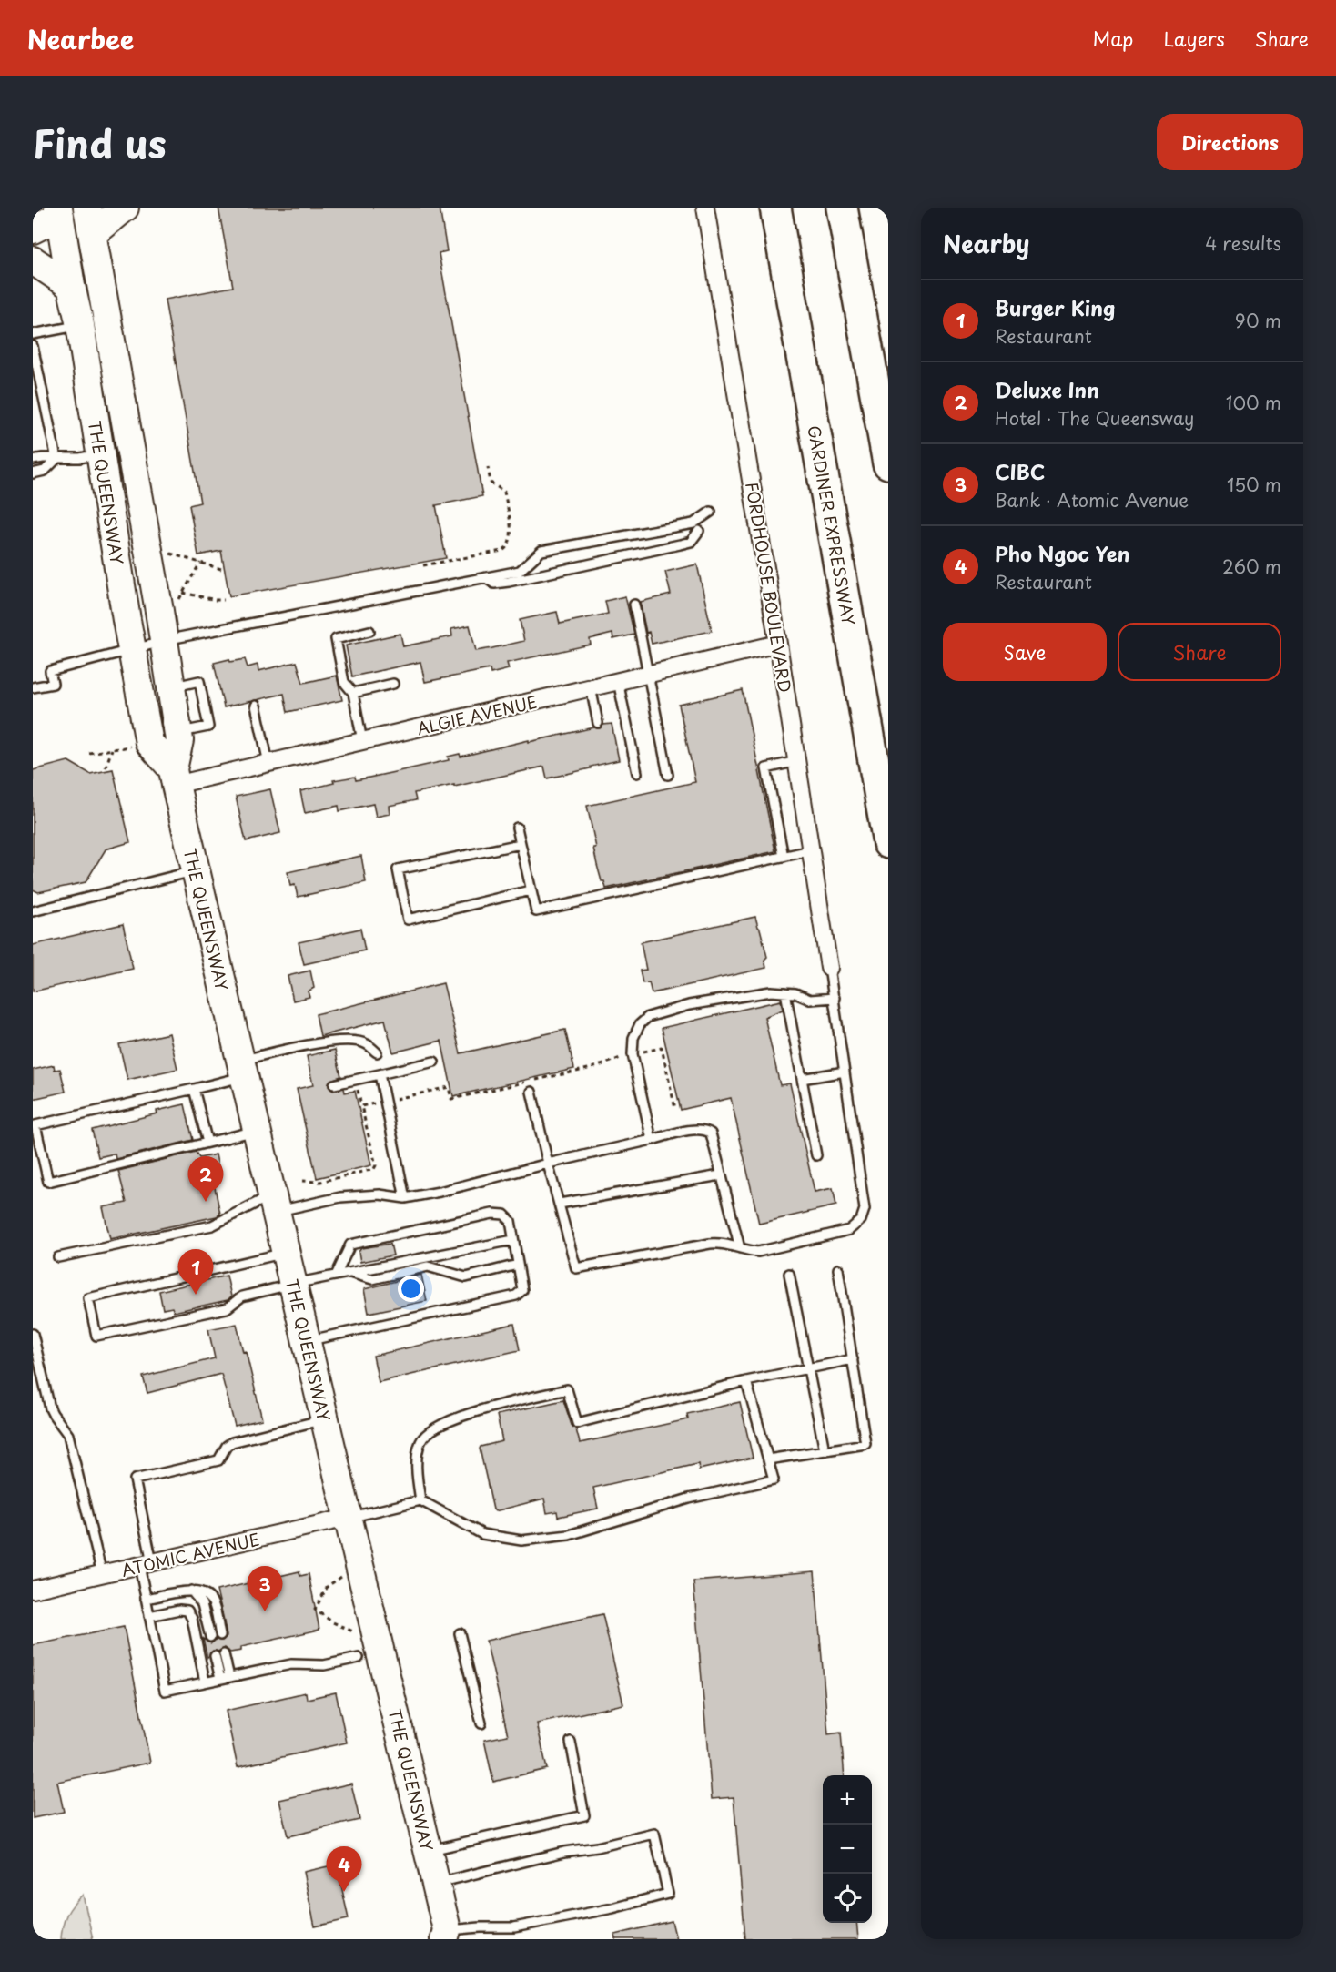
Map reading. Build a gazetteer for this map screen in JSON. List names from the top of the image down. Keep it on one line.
{"streets":{"highway":["GARDINER EXPRESSWAY"],"main road":["THE QUEENSWAY"],"street":["FORDHOUSE BOULEVARD","ALGIE AVENUE","ATOMIC AVENUE"]},"crossings":[["THE QUEENSWAY","ALGIE AVENUE"],["THE QUEENSWAY","ATOMIC AVENUE"],["FORDHOUSE BOULEVARD","ALGIE AVENUE"]],"page":{"header":"Nearbee","nav":["Map","Layers","Share"],"title":"Find us","buttons":["Directions",["Save","Share"]],"heading":["Nearby","4 results"],"list":[{"mark":"1","name":"Burger King","note":"Restaurant","value":"90 m"},{"mark":"2","name":"Deluxe Inn","note":"Hotel · The Queensway","value":"100 m"},{"mark":"3","name":"CIBC","note":"Bank · Atomic Avenue","value":"150 m"},{"mark":"4","name":"Pho Ngoc Yen","note":"Restaurant","value":"260 m"}],"pins":["2","1","3","4"],"map_buttons":["+","−"]}}
